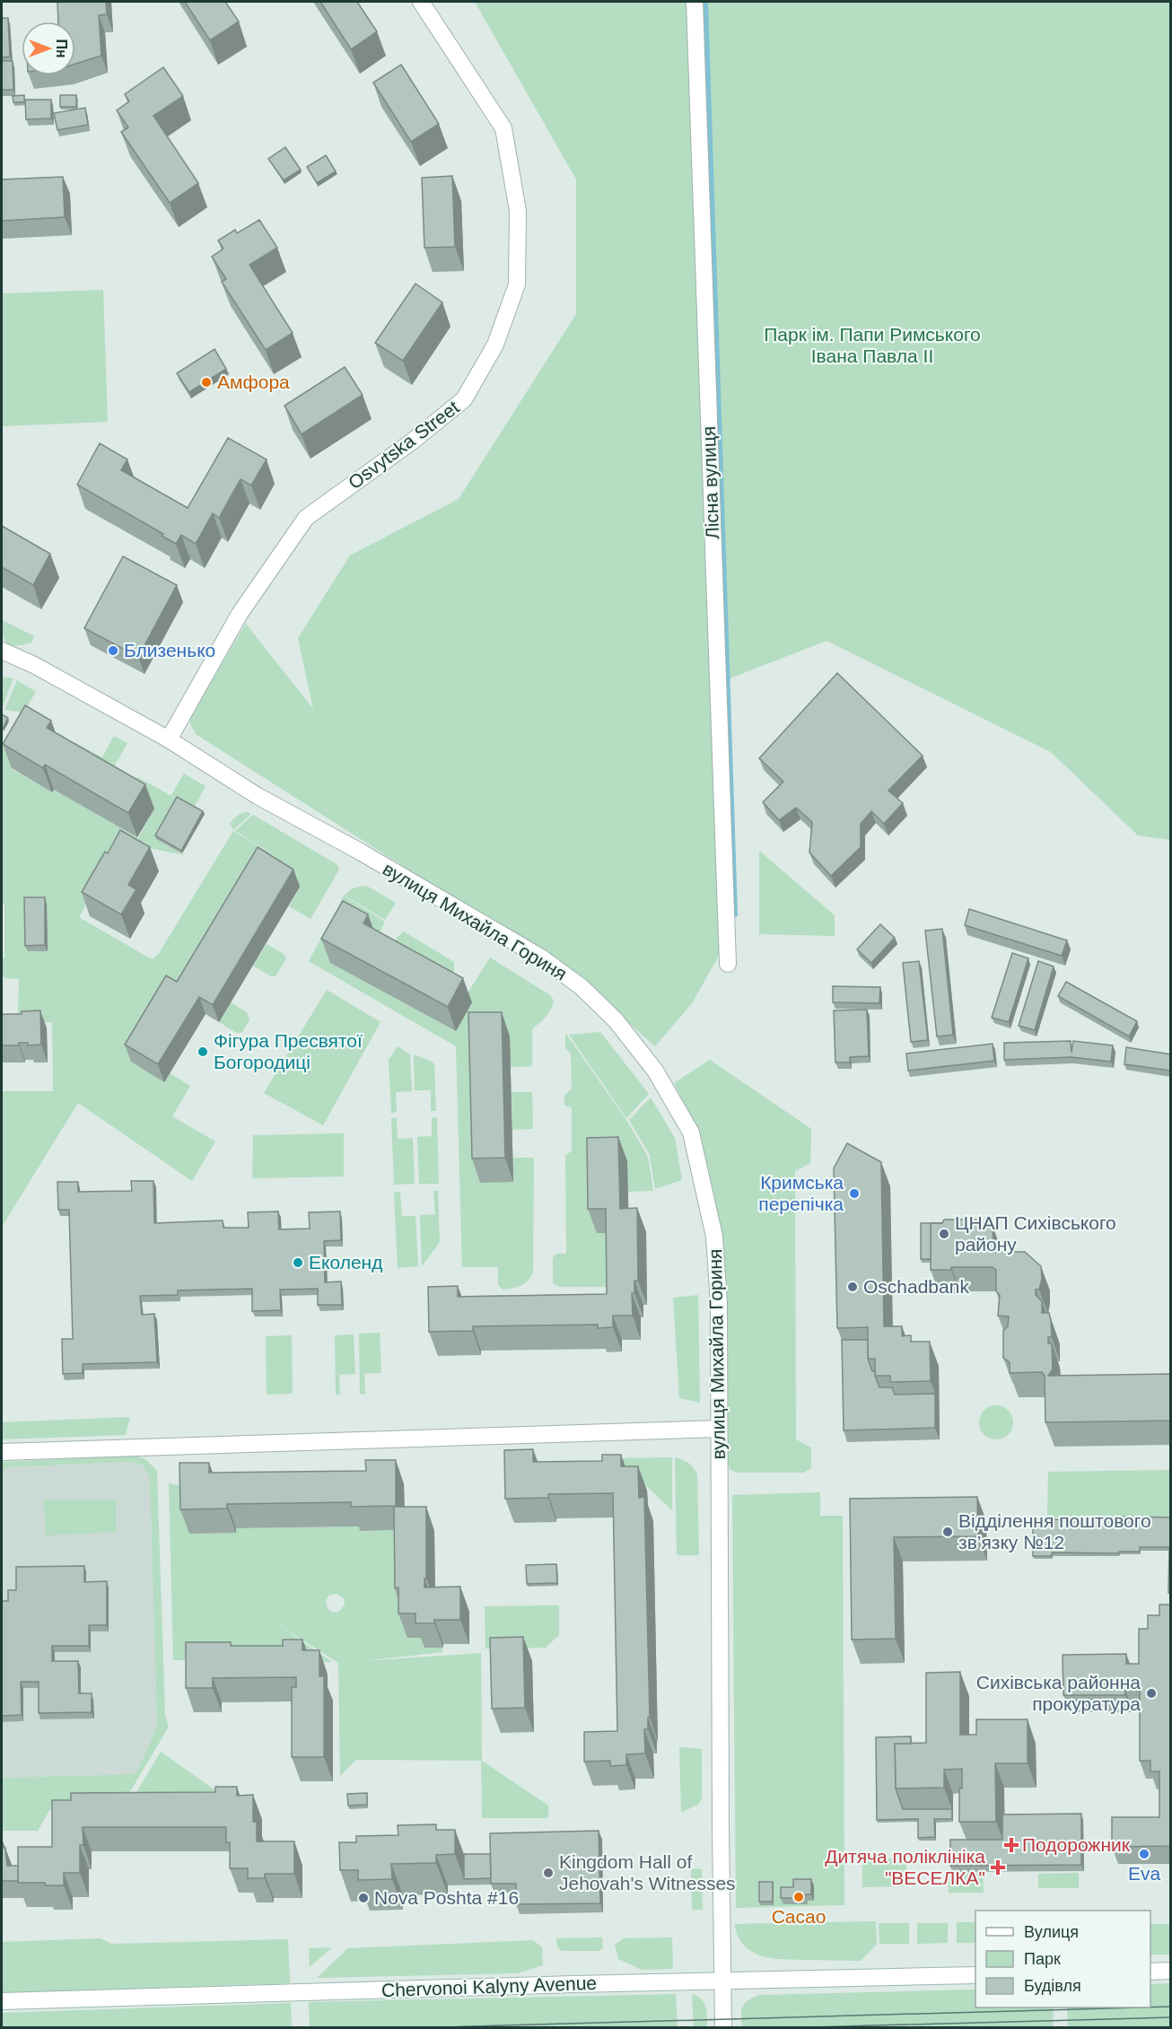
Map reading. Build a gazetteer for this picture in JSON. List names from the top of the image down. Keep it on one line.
{"streets":{"street":["Osvytska Street","Лісна вулиця","вулиця Михайла Гориня","Chervonoi Kalyny Avenue"]},"crossings":[["Osvytska Street","вулиця Михайла Гориня"],["вулиця Михайла Гориня","Chervonoi Kalyny Avenue"]],"parks":["Парк ім. Папи Римського Івана Павла ІІ"],"places":{"other":["Амфора","Близенько","Фігура Пресвятої Богородиці","Кримська перепічка","ЦНАП Сихівського району","Еколенд","Oschadbank","Відділення поштового зв’язку №12","Сихівська районна прокуратура","Eva","Kingdom Hall of Jehovah's Witnesses","Cacao","Nova Poshta #16"],"health":["Подорожник","Дитяча поліклініка \"ВЕСЕЛКА\""]},"legend":["Вулиця","Парк","Будівля"],"north":"right"}
